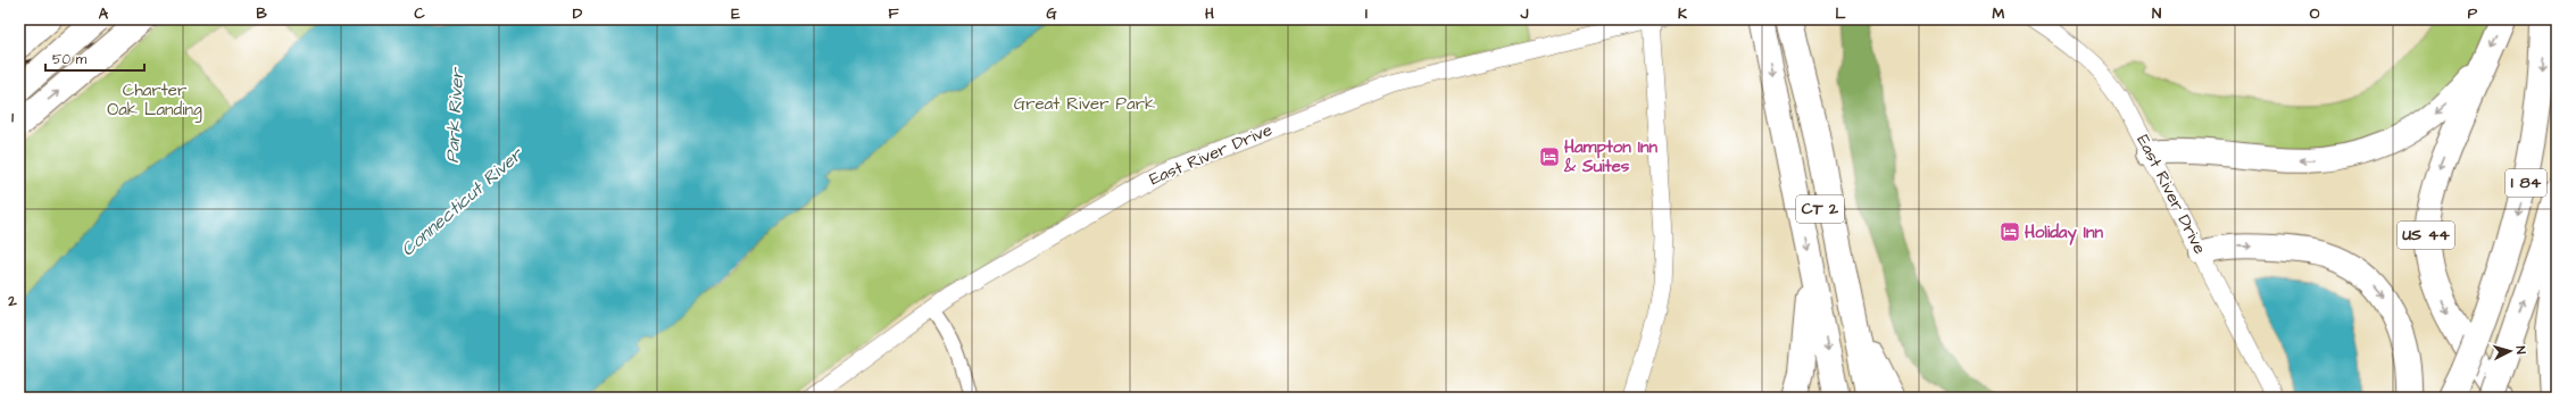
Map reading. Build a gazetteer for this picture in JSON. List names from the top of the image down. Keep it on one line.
{"streets":{"highway":["I 84","CT 2","US 44"],"street":["East River Drive"]},"crossings":[["I 84","US 44"]],"water":["Park River","Connecticut River"],"parks":["Charter Oak Landing","Great River Park"],"places":{"hotel":["Hampton Inn & Suites","Holiday Inn"]},"scale_bar":"50 m","north":"right","grid":{"columns":["A","B","C","D","E","F","G","H","I","J","K","L","M","N","O","P"],"rows":["1","2"]}}
